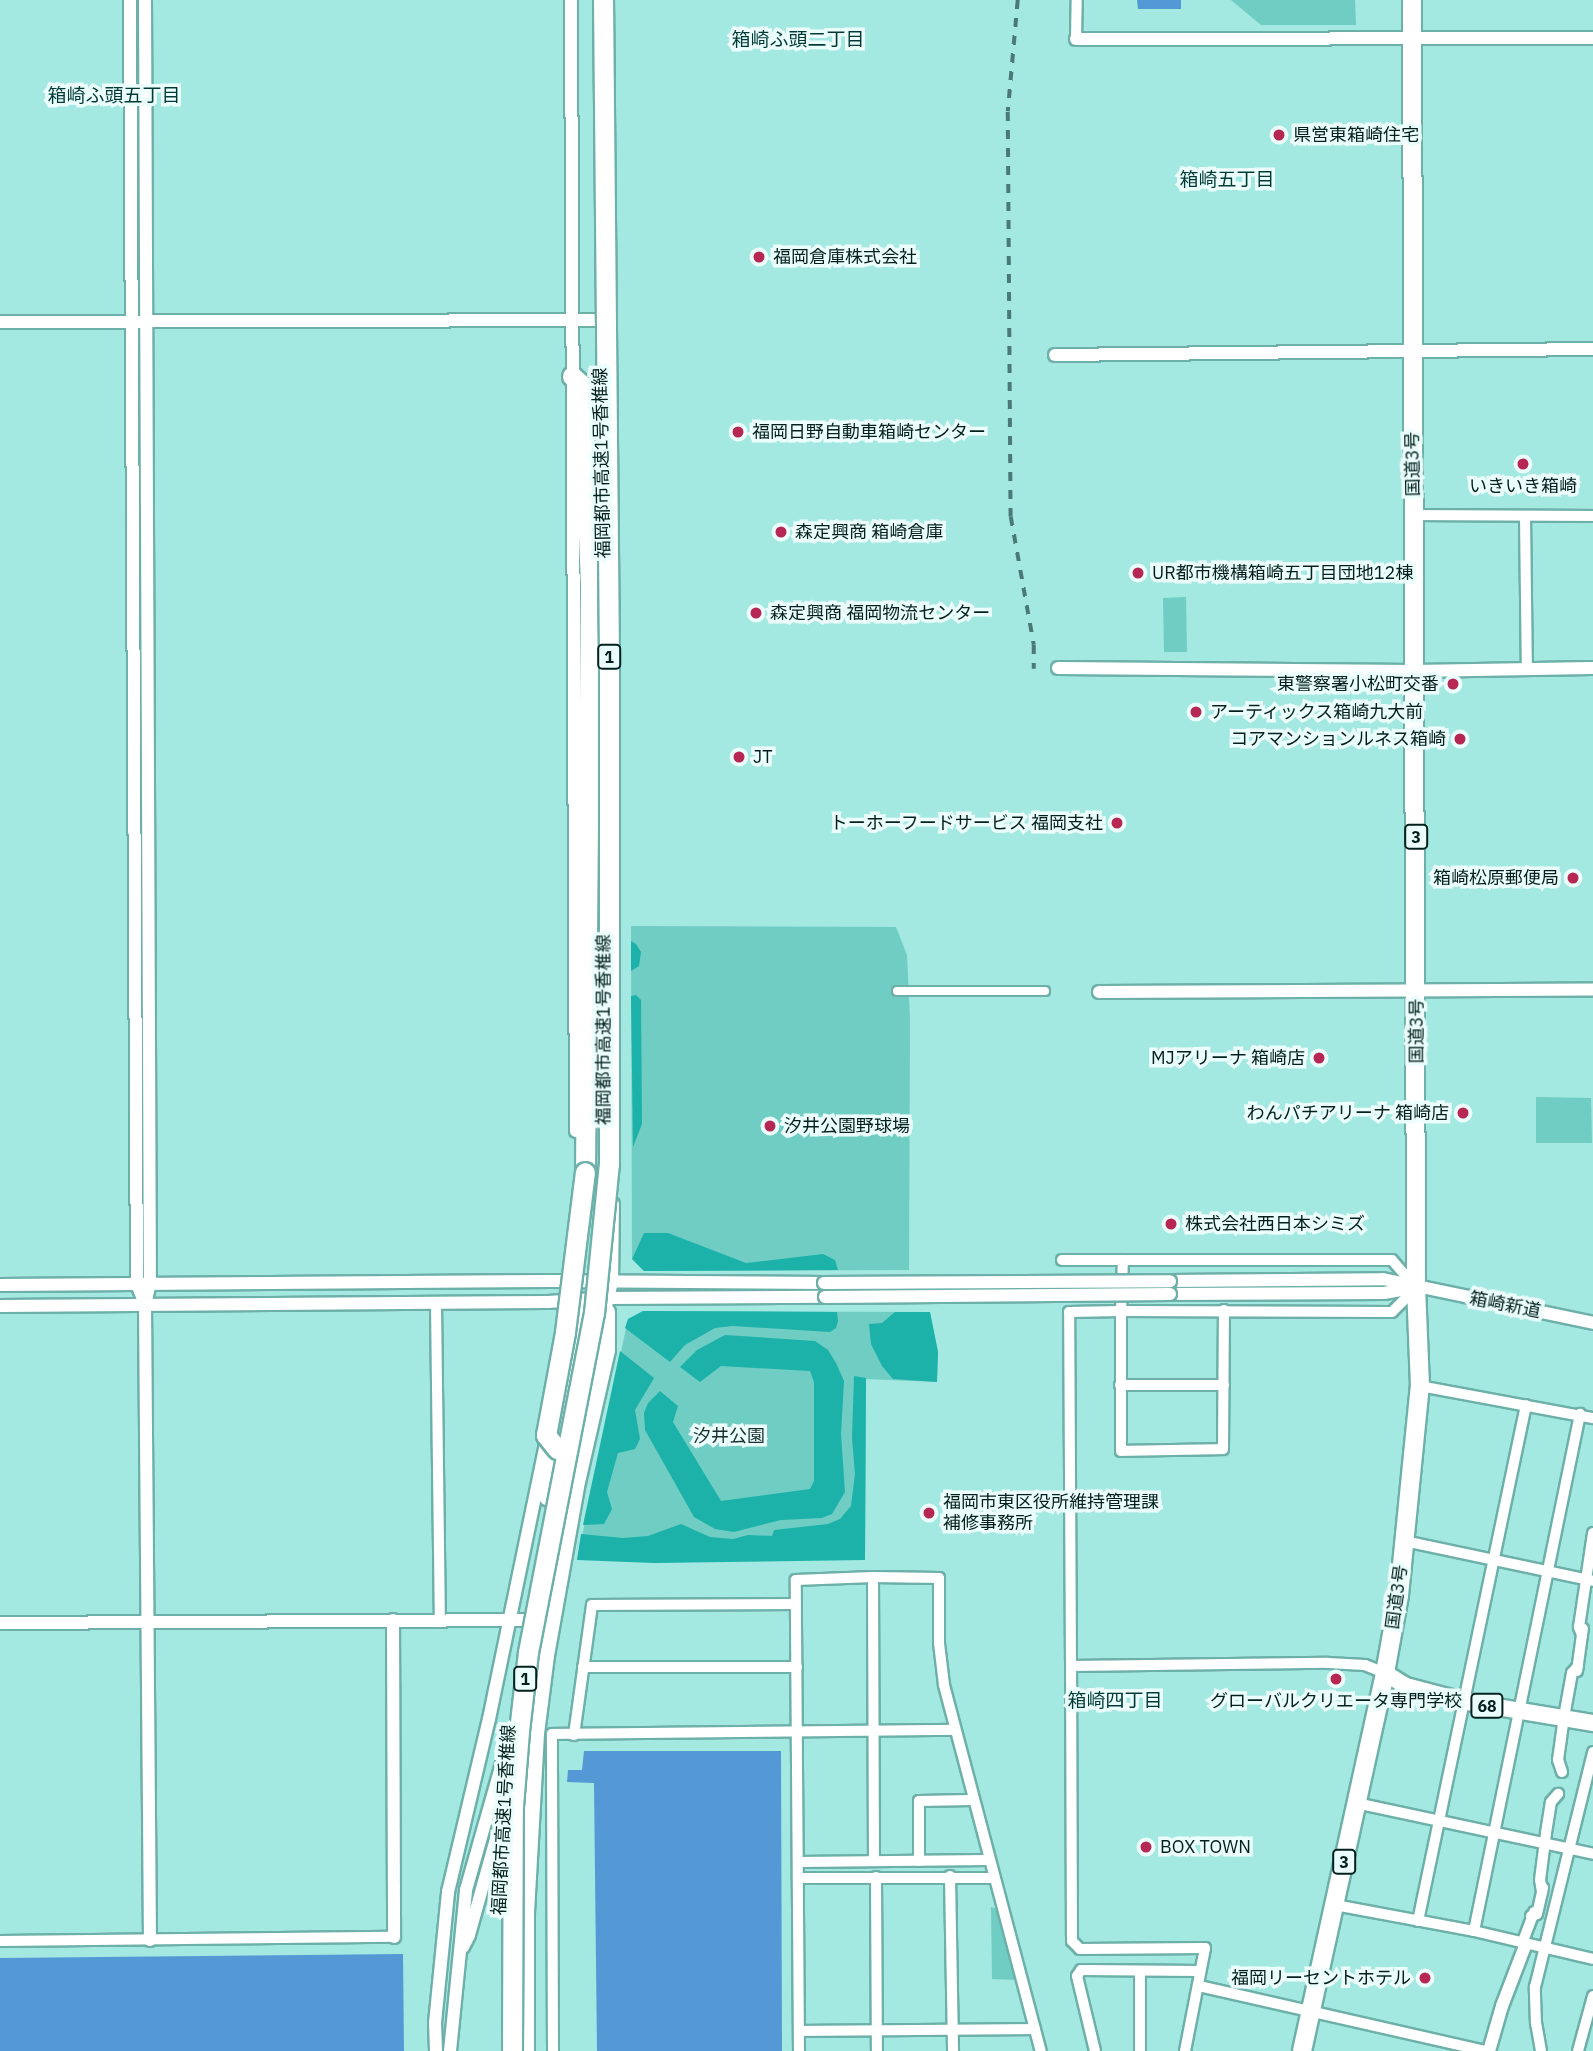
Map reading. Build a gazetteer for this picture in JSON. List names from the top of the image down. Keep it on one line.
{"streets":{"highway":["福岡都市高速1号香椎線","国道3号","1","3"],"main road":["68"],"street":["箱崎新道"]},"crossings":[["国道3号","箱崎新道"],["国道3号","68"]],"districts":["箱崎ふ頭二丁目","箱崎ふ頭五丁目","箱崎五丁目","箱崎四丁目"],"parks":["汐井公園"],"places":["県営東箱崎住宅","福岡倉庫株式会社","福岡日野自動車箱崎センター","いきいき箱崎","森定興商 箱崎倉庫","UR都市機構箱崎五丁目団地12棟","森定興商 福岡物流センター","東警察署小松町交番","アーティックス箱崎九大前","コアマンションルネス箱崎","JT","トーホーフードサービス 福岡支社","箱崎松原郵便局","MJアリーナ 箱崎店","わんパチアリーナ 箱崎店","汐井公園野球場","株式会社西日本シミズ","福岡市東区役所維持管理課 補修事務所","グローバルクリエータ専門学校","BOX TOWN","福岡リーセントホテル"]}
